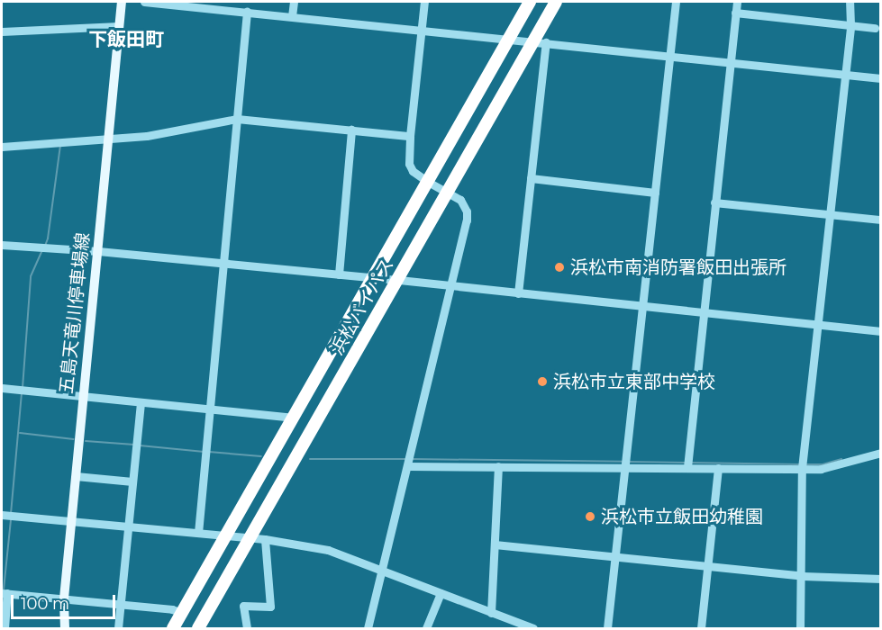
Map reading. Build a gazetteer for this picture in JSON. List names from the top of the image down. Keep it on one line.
{"streets":{"highway":["浜松バイパス"],"main road":["五島天竜川停車場線"]},"districts":["下飯田町"],"places":["浜松市南消防署飯田出張所","浜松市立東部中学校","浜松市立飯田幼稚園"],"scale_bar":"100 m"}
